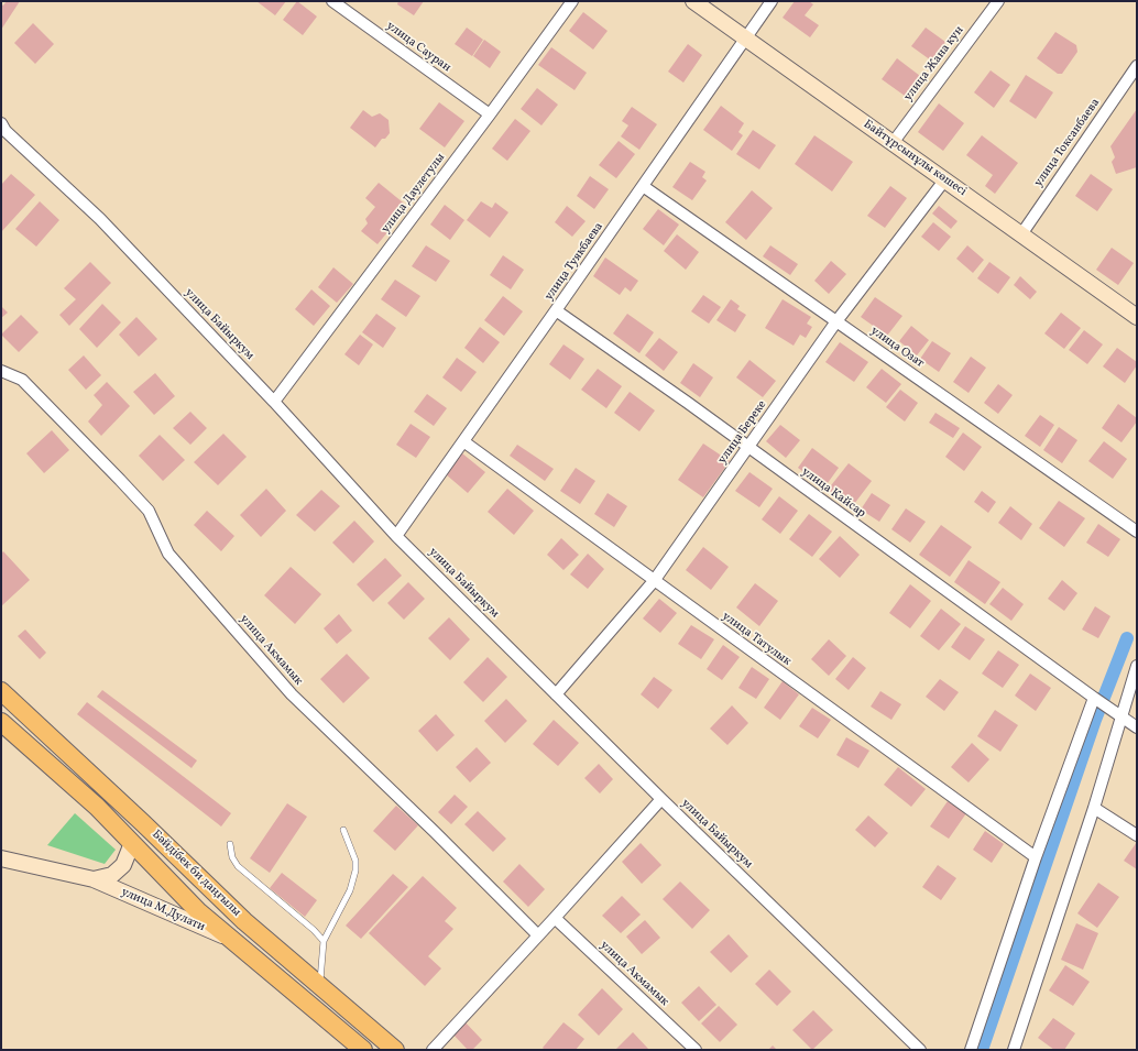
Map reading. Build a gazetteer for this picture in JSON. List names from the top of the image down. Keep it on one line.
{"streets":{"main road":["Байтұрсынұлы көшесі","Бәйдібек би даңғылы","улица М.Дулати"],"street":["улица Сауран","улица Жана кун","улица Токсанбаева","улица Даулетулы","улица Туякбаева","улица Байыркум","улица Озат","улица Береке","улица Кайсар","улица Татулык","улица Акмамык"]},"crossings":[["улица Сауран","улица Даулетулы"],["улица Жана кун","Байтұрсынұлы көшесі"],["улица Токсанбаева","Байтұрсынұлы көшесі"],["Байтұрсынұлы көшесі","улица Туякбаева"],["Байтұрсынұлы көшесі","улица Береке"],["улица Даулетулы","улица Байыркум"],["улица Туякбаева","улица Байыркум"],["улица Туякбаева","улица Озат"],["улица Туякбаева","улица Кайсар"],["улица Туякбаева","улица Татулык"],["улица Байыркум","улица Береке"],["улица Озат","улица Береке"],["улица Береке","улица Кайсар"],["улица Береке","улица Татулык"],["Бәйдібек би даңғылы","улица М.Дулати"]]}
